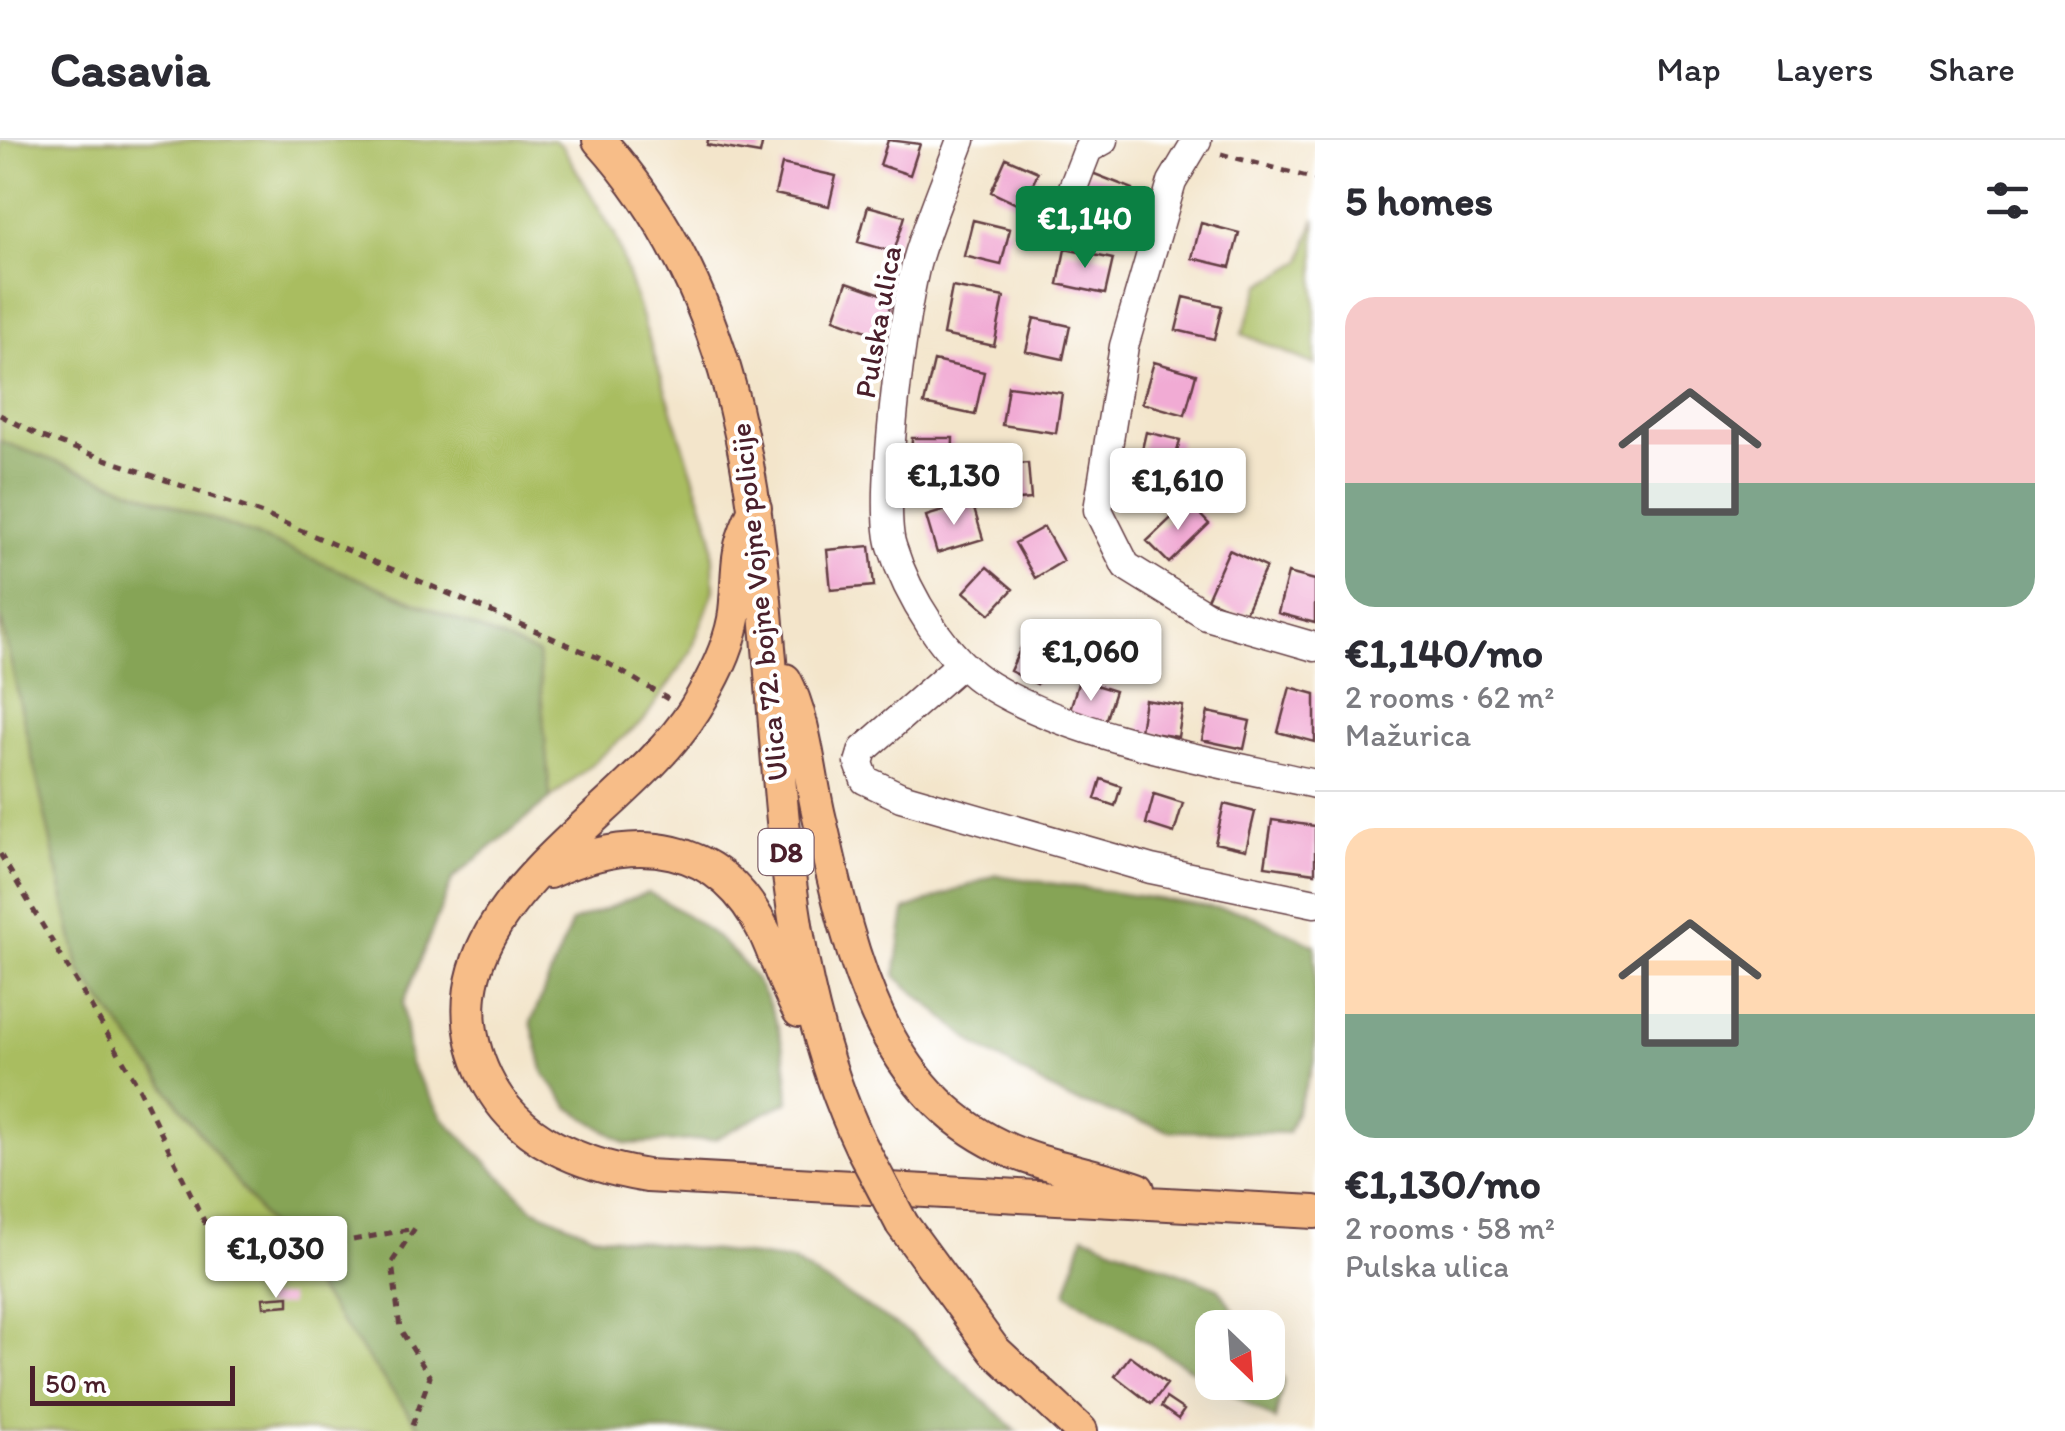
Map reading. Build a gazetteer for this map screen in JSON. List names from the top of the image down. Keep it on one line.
{"streets":{"main road":["Ulica 72. bojne Vojne policije","D8"],"street":["Pulska ulica"]},"scale_bar":"50 m","north":"bottom right","page":{"header":"Casavia","nav":["Map","Layers","Share"],"heading":"5 homes","price":["€1,140","€1,130","€1,610","€1,060","€1,030"],"list":[{"name":"€1,140/mo","note":"2 rooms · 62 m² · Mažurica"},{"name":"€1,130/mo","note":"2 rooms · 58 m² · Pulska ulica"}],"scale":"50 m"}}
